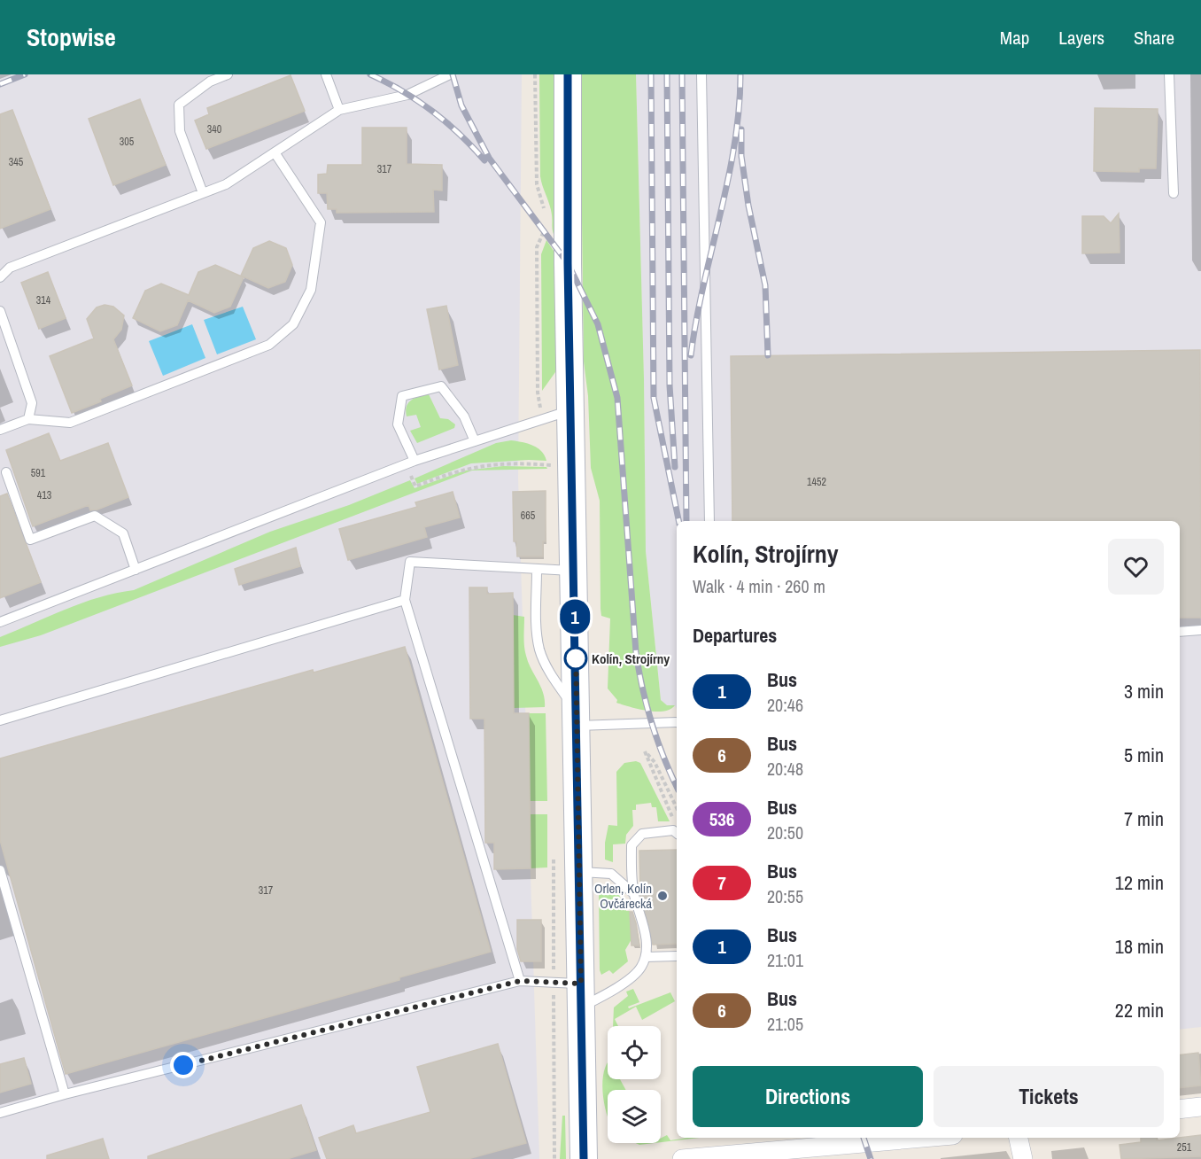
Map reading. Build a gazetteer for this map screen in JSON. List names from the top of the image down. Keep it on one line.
{"places":["Kolín, Strojírny","Orlen, Kolín Ovčárecká"],"lines":["bus line 1"],"house_numbers":["340","305","345","317","314","591","1452","413","665","317","251"],"page":{"header":"Stopwise","nav":["Map","Layers","Share"],"on_map":"1","heading":[["Kolín, Strojírny","Walk · 4 min · 260 m"],"Departures"],"list":[{"mark":"1","name":"Bus","note":"20:46","value":"3 min"},{"mark":"6","name":"Bus","note":"20:48","value":"5 min"},{"mark":"536","name":"Bus","note":"20:50","value":"7 min"},{"mark":"7","name":"Bus","note":"20:55","value":"12 min"},{"mark":"1","name":"Bus","note":"21:01","value":"18 min"},{"mark":"6","name":"Bus","note":"21:05","value":"22 min"}],"buttons":["Directions","Tickets"]}}
